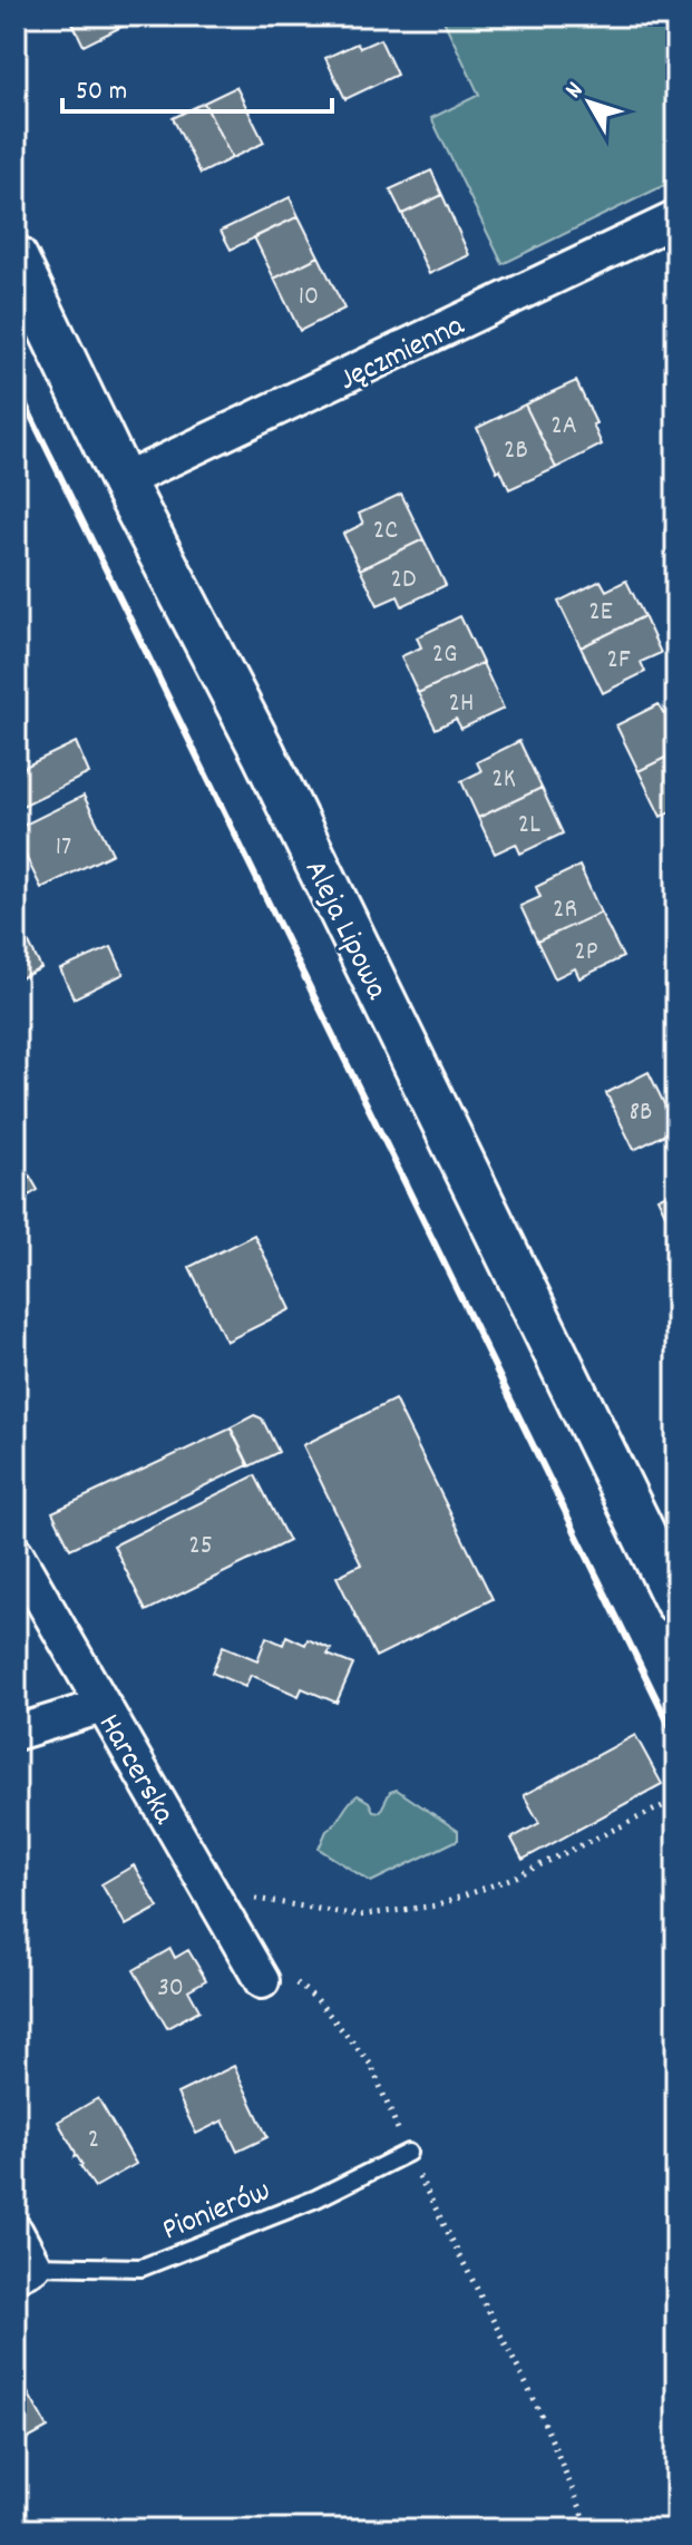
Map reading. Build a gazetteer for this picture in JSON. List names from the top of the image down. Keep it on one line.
{"streets":{"street":["Jęczmienna","Aleja Lipowa","Harcerska"],"lane":["Pionierów"]},"crossings":[["Jęczmienna","Aleja Lipowa"]],"house_numbers":["10","2A","2B","2C","2D","2E","2G","2F","2H","2K","2L","17","2R","2P","8B","25","30","2"],"scale_bar":"50 m","north":"top left"}
